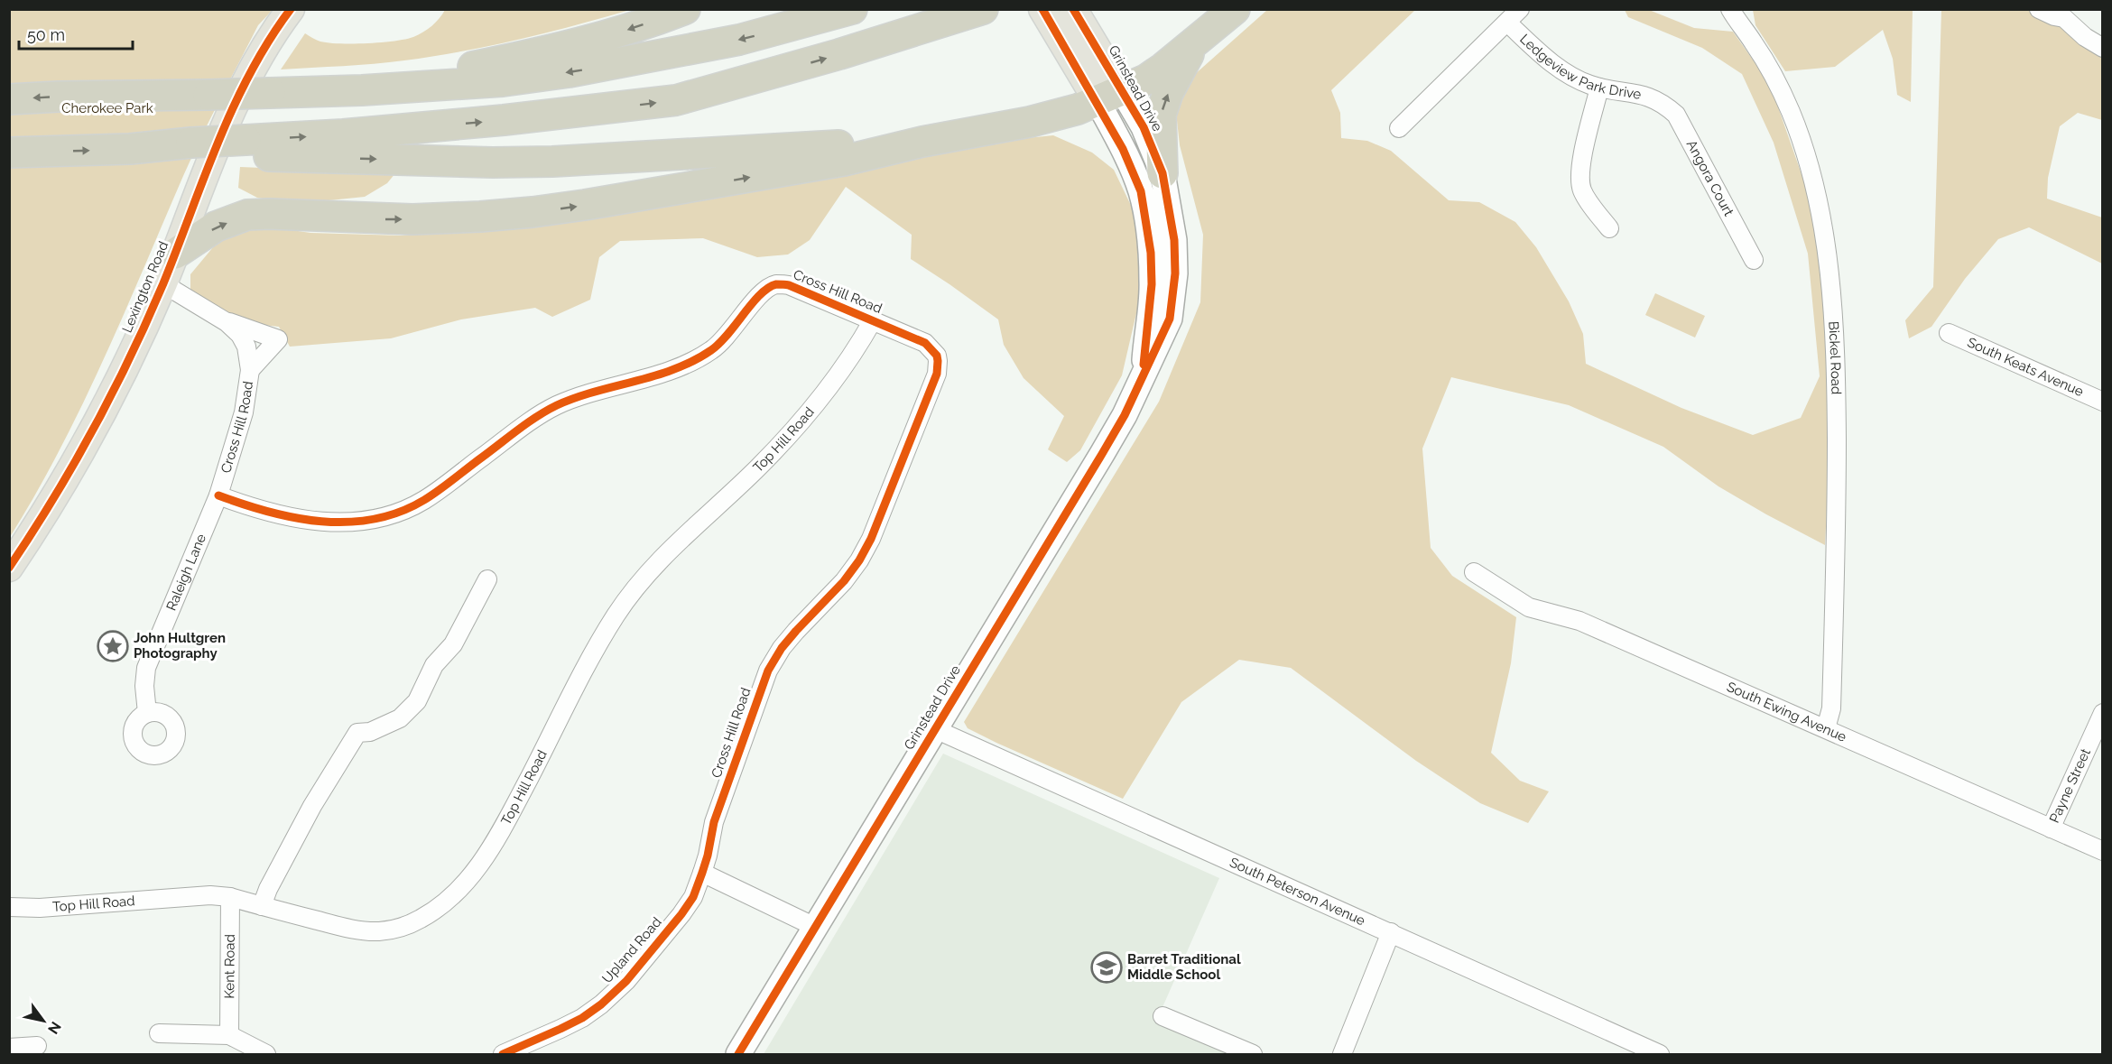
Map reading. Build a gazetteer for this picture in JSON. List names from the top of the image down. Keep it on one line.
{"streets":{"main road":["Grinstead Drive","Lexington Road"],"street":["Ledgeview Park Drive","Angora Court","Cross Hill Road","Bickel Road","South Keats Avenue","Top Hill Road","Raleigh Lane","South Ewing Avenue","Payne Street","South Peterson Avenue","Upland Road","Kent Road"]},"crossings":[["Ledgeview Park Drive","Angora Court"],["Grinstead Drive","South Peterson Avenue"],["Lexington Road","Cross Hill Road"],["Cross Hill Road","Top Hill Road"],["Cross Hill Road","Raleigh Lane"],["Cross Hill Road","Upland Road"],["Bickel Road","South Ewing Avenue"],["Top Hill Road","Kent Road"],["South Ewing Avenue","Payne Street"]],"parks":["Cherokee Park"],"places":{"place":["John Hultgren Photography"],"school or university":["Barret Traditional Middle School"]},"scale_bar":"50 m","north":"bottom right"}
